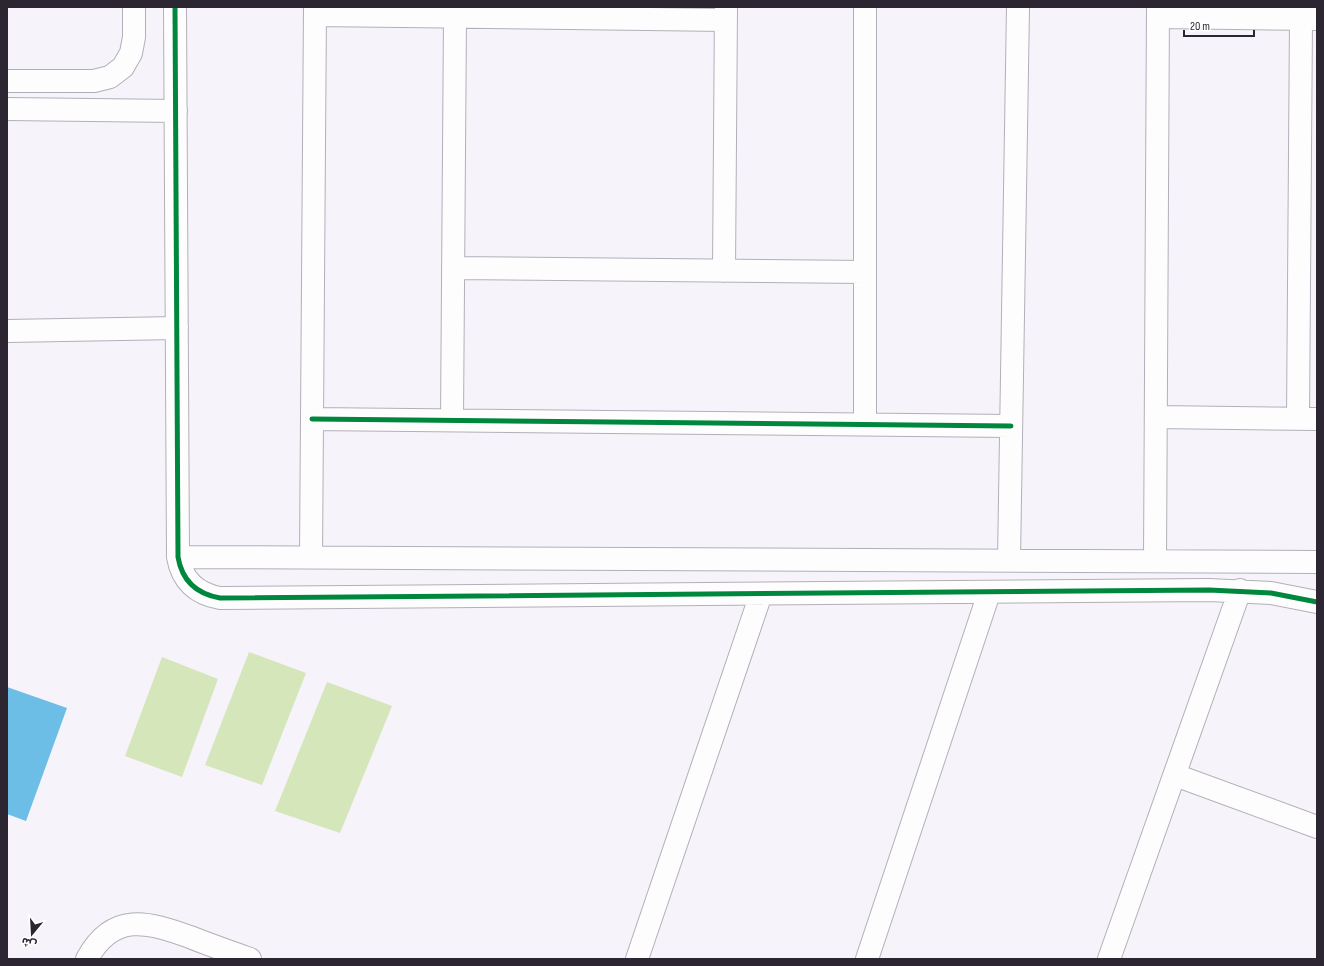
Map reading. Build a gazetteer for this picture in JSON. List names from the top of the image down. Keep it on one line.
{"scale_bar":"20 m","north":"bottom"}
